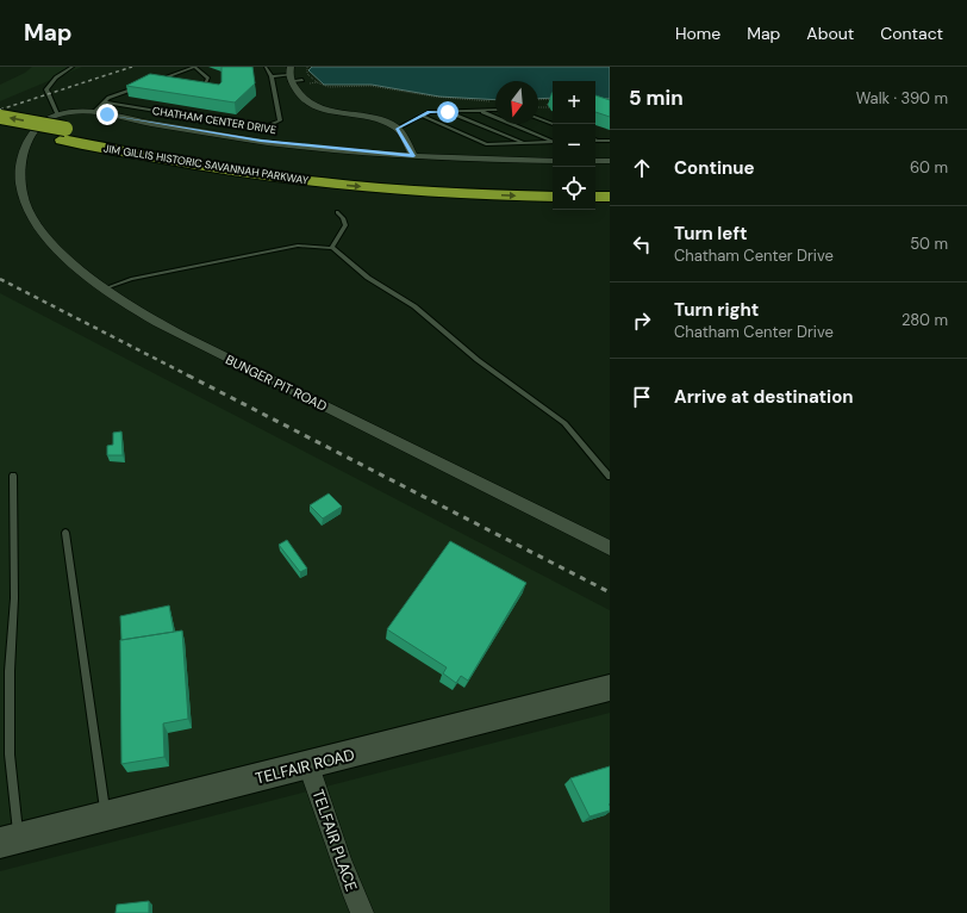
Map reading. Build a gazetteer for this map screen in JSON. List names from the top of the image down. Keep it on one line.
{"streets":{"highway":["JIM GILLIS HISTORIC SAVANNAH PARKWAY"],"street":["CHATHAM CENTER DRIVE","BUNGER PIT ROAD","TELFAIR ROAD","TELFAIR PLACE"]},"crossings":[["CHATHAM CENTER DRIVE","BUNGER PIT ROAD"],["TELFAIR ROAD","TELFAIR PLACE"]],"north":"bottom","page":{"header":"Map","nav":["Home","Map","About","Contact"],"heading":["5 min","Walk · 390 m"],"map_buttons":["+","−"],"list":[["Continue","60 m"],["Turn left","Chatham Center Drive","50 m"],["Turn right","Chatham Center Drive","280 m"],"Arrive at destination"]}}
